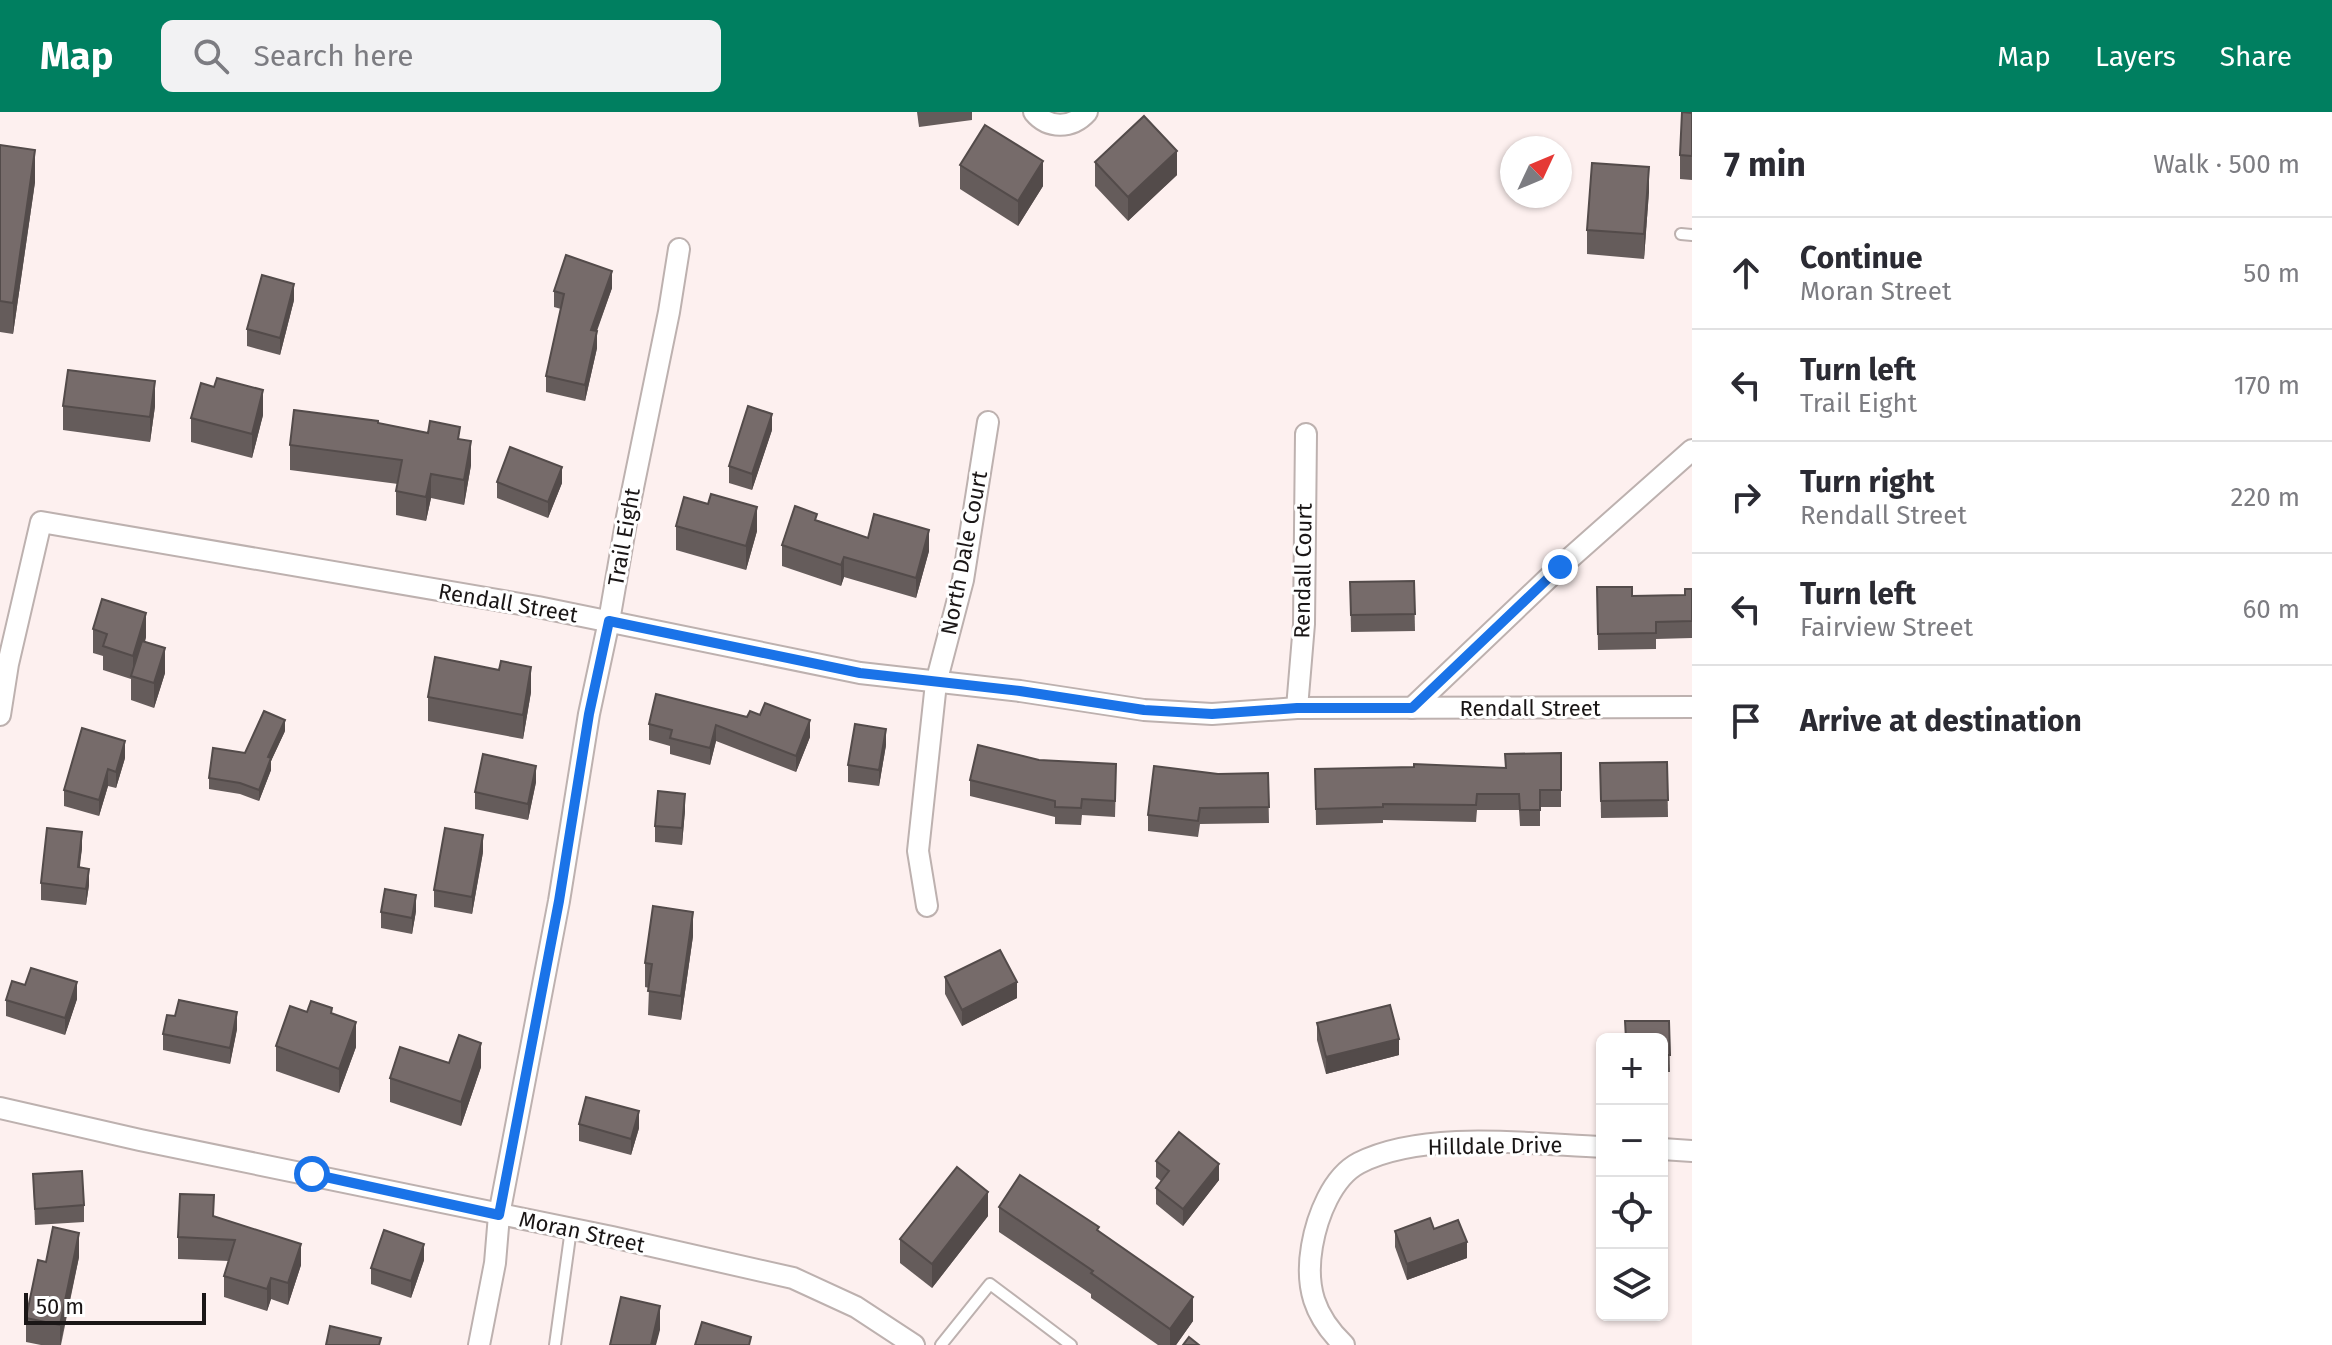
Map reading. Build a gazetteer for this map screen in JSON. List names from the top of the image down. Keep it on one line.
{"streets":{"street":["Trail Eight","North Dale Court","Rendall Court","Rendall Street","Hilldale Drive","Moran Street"]},"crossings":[["Trail Eight","Rendall Street"],["Trail Eight","Moran Street"],["North Dale Court","Rendall Street"],["Rendall Court","Rendall Street"]],"scale_bar":"50 m","north":"top right","page":{"header":"Map","search":"Search here","nav":["Map","Layers","Share"],"heading":["7 min","Walk · 500 m"],"list":[["Continue","Moran Street","50 m"],["Turn left","Trail Eight","170 m"],["Turn right","Rendall Street","220 m"],["Turn left","Fairview Street","60 m"],"Arrive at destination"],"map_buttons":["+","−"],"scale":"50 m"}}
